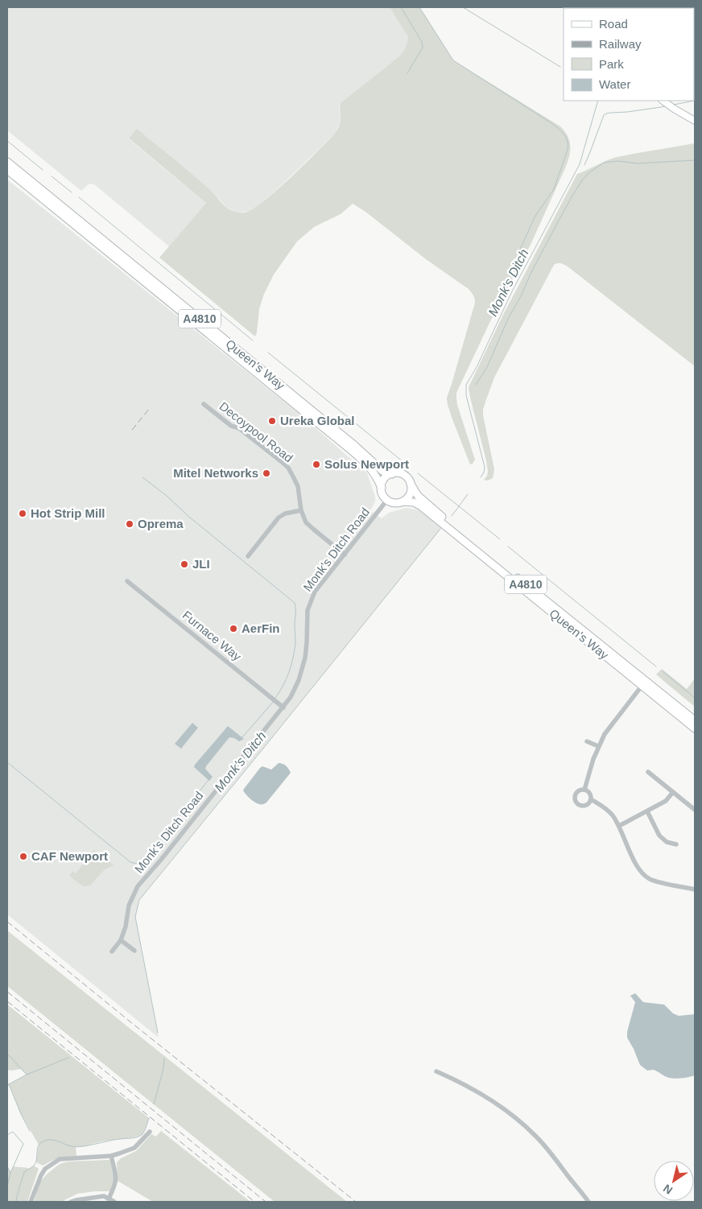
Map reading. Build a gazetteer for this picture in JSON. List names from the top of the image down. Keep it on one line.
{"streets":{"main road":["A4810","Queen's Way"],"street":["Decoypool Road","Monk's Ditch Road","Furnace Way"]},"crossings":[["Queen's Way","Monk's Ditch Road"],["Decoypool Road","Monk's Ditch Road"],["Monk's Ditch Road","Furnace Way"]],"water":["Monk's Ditch"],"places":["Ureka Global","Solus Newport","Mitel Networks","Hot Strip Mill","Oprema","JLI","AerFin","CAF Newport"],"legend":["Road","Railway","Park","Water"],"north":"bottom left"}
